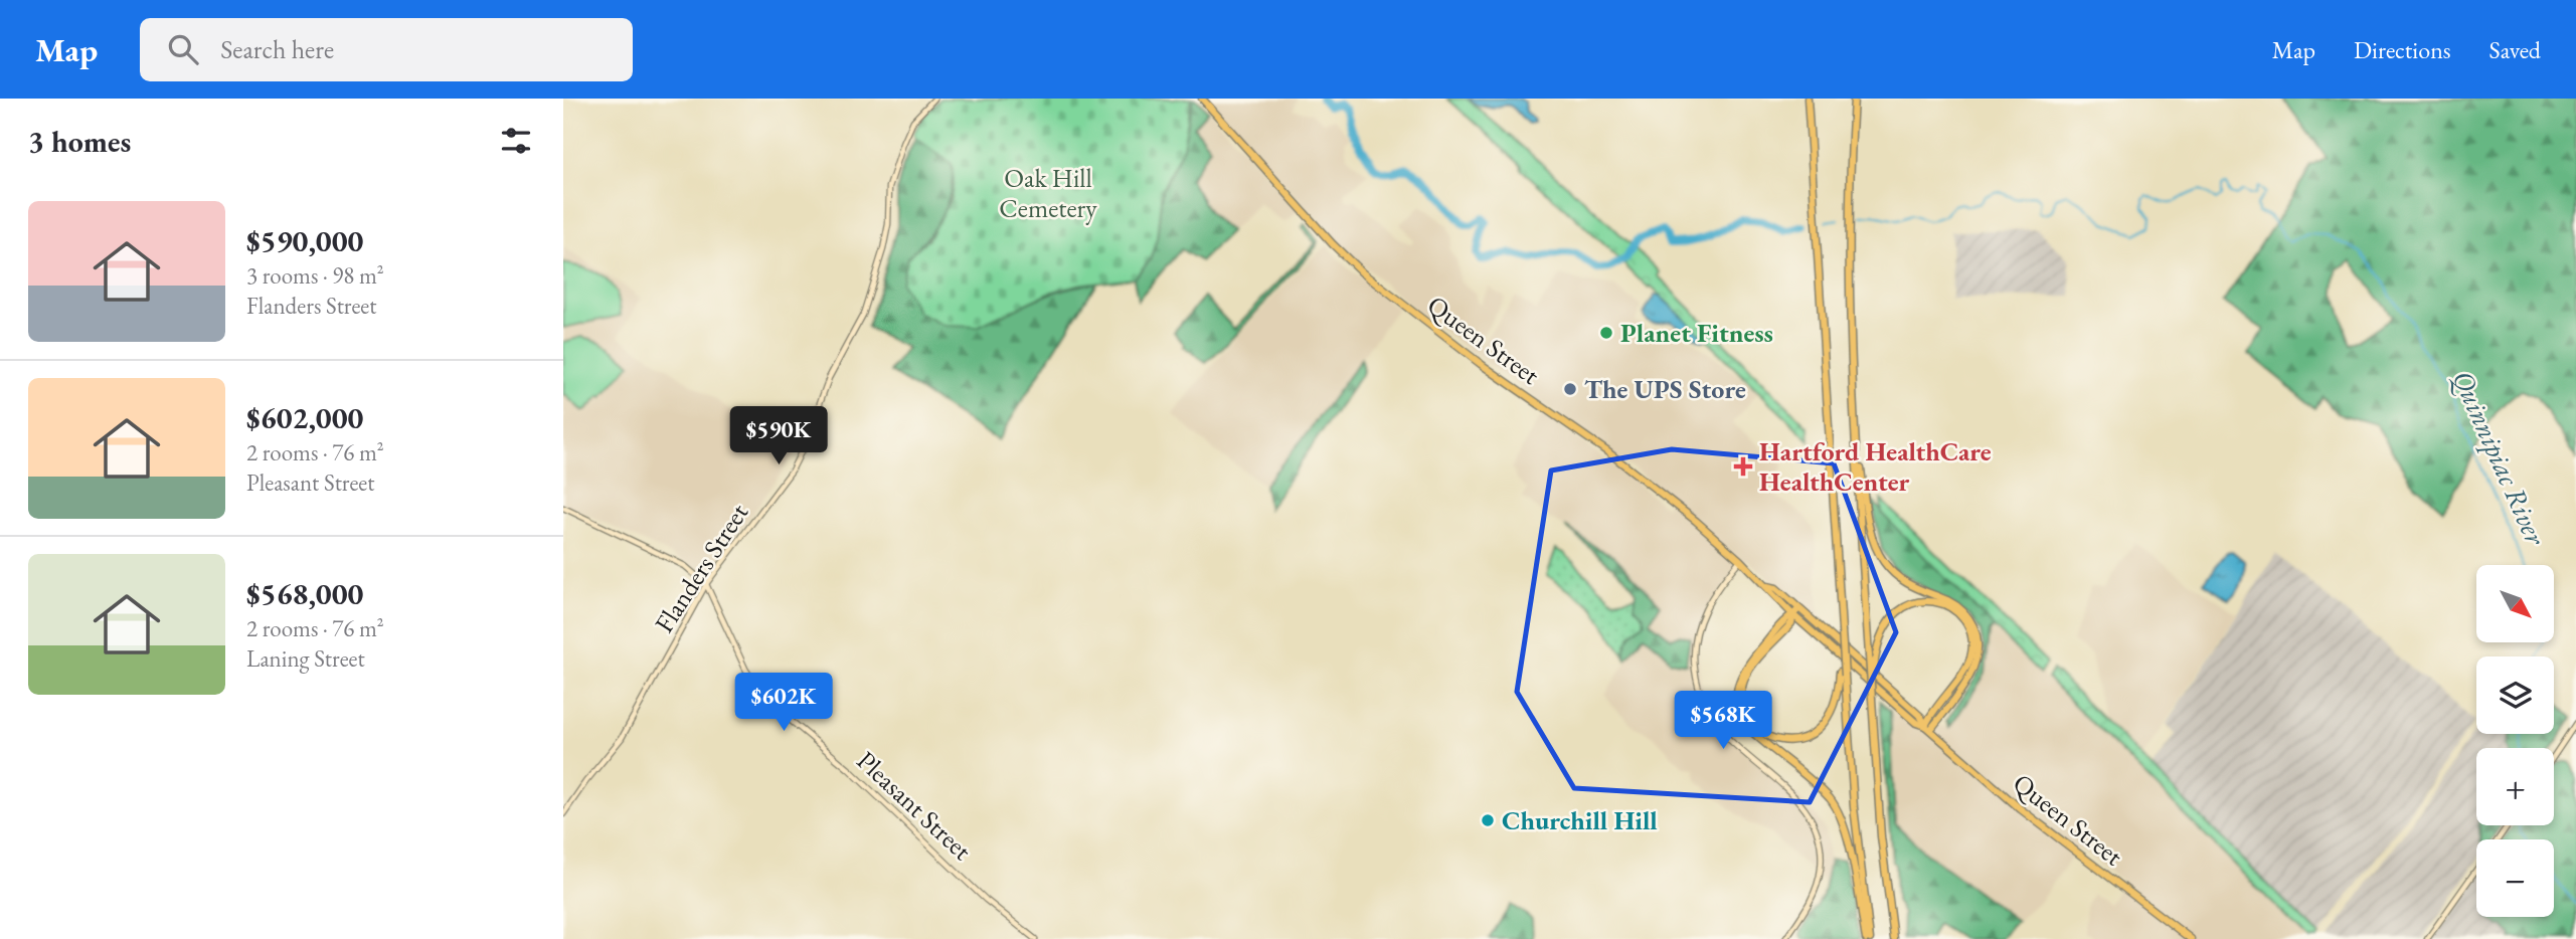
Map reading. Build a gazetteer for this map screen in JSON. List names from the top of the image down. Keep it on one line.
{"streets":{"highway":["Queen Street"],"street":["Flanders Street","Pleasant Street"]},"crossings":[["Flanders Street","Pleasant Street"]],"water":["Quinnipiac River"],"parks":["Oak Hill Cemetery"],"places":{"other":["Planet Fitness","The UPS Store","Churchill Hill"],"health":["Hartford HealthCare HealthCenter"]},"north":"bottom right","page":{"header":"Map","search":"Search here","nav":["Map","Directions","Saved"],"heading":"3 homes","list":[{"name":"$590,000","note":"3 rooms · 98 m² · Flanders Street"},{"name":"$602,000","note":"2 rooms · 76 m² · Pleasant Street"},{"name":"$568,000","note":"2 rooms · 76 m² · Laning Street"}],"price":["$590K","$602K","$568K"],"map_buttons":["+","−"]}}
